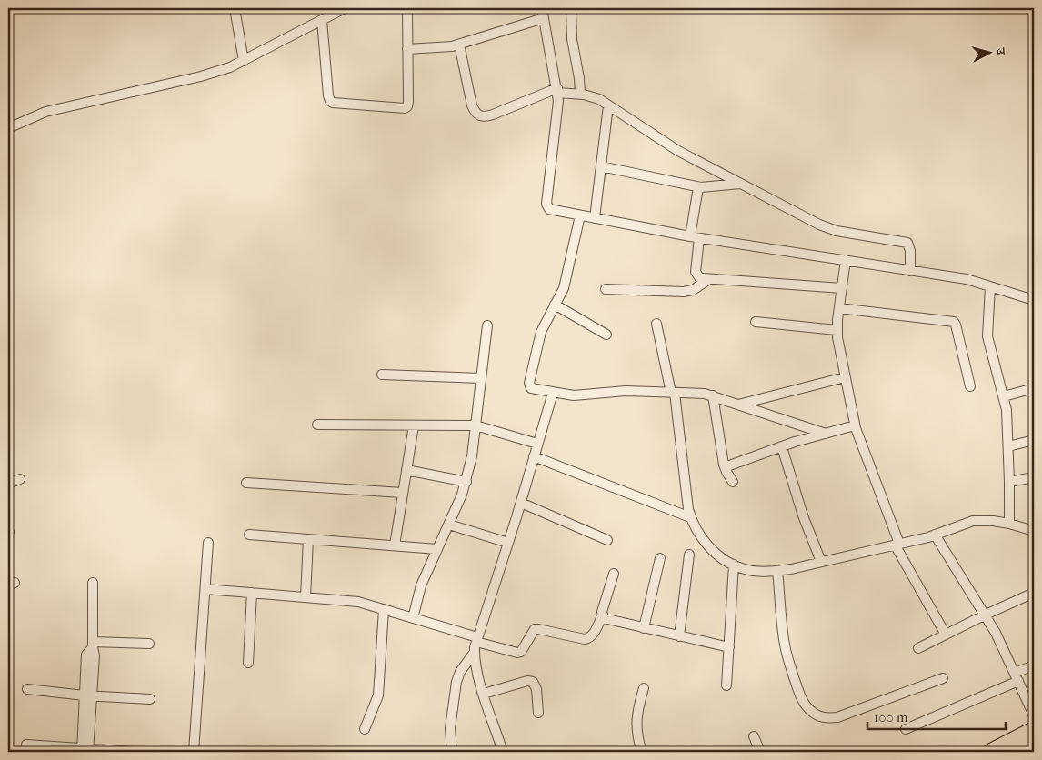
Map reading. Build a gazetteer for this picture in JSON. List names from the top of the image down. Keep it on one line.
{"scale_bar":"100 m","north":"right"}
